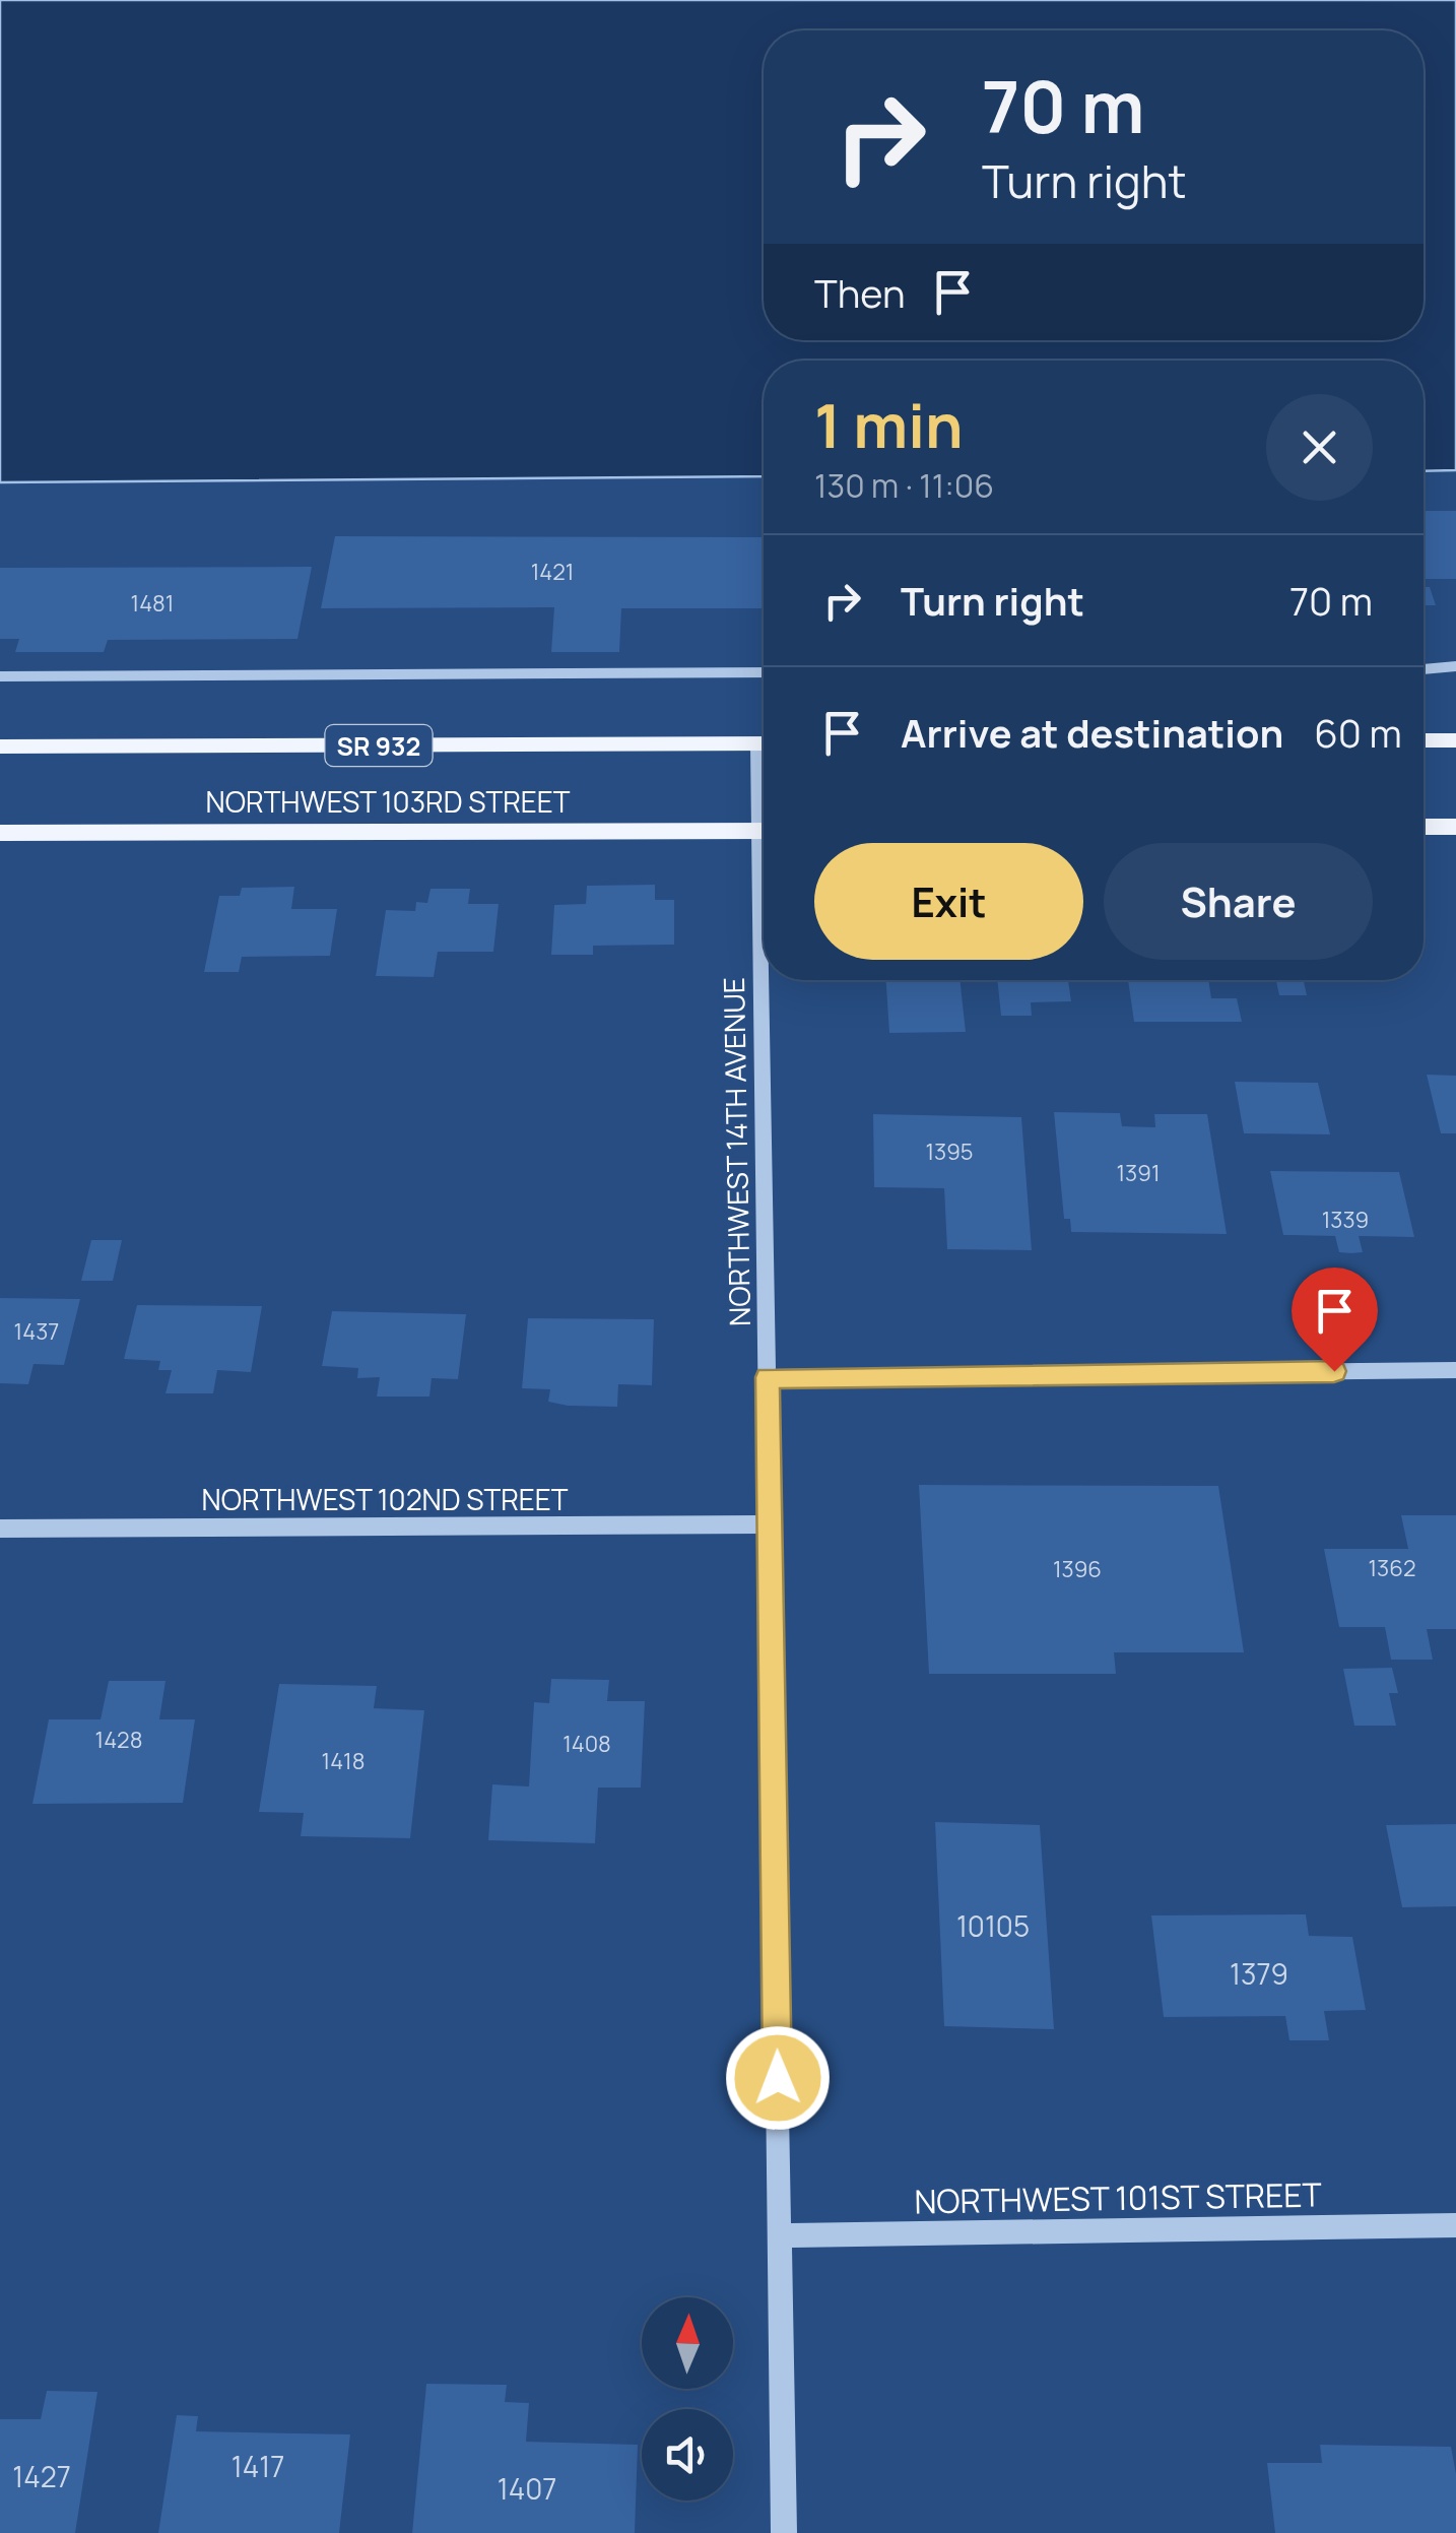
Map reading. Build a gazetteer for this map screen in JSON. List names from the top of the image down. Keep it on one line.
{"streets":{"main road":["SR 932","NORTHWEST 103RD STREET"],"street":["NORTHWEST 14TH AVENUE","NORTHWEST 102ND STREET","NORTHWEST 101ST STREET"]},"crossings":[["NORTHWEST 14TH AVENUE","NORTHWEST 102ND STREET"],["NORTHWEST 14TH AVENUE","NORTHWEST 101ST STREET"]],"house_numbers":["1421","1481","1395","1391","1339","1437","1362","1396","1428","1408","1418","10105","1379","1417","1427","1407"],"north":"top","page":{"turn":["70 m","Turn right"],"then":"Then","heading":["1 min","130 m · 11:06"],"list":[{"name":"Turn right","value":"70 m"},{"name":"Arrive at destination","value":"60 m"}],"buttons":["Exit","Share"]}}
